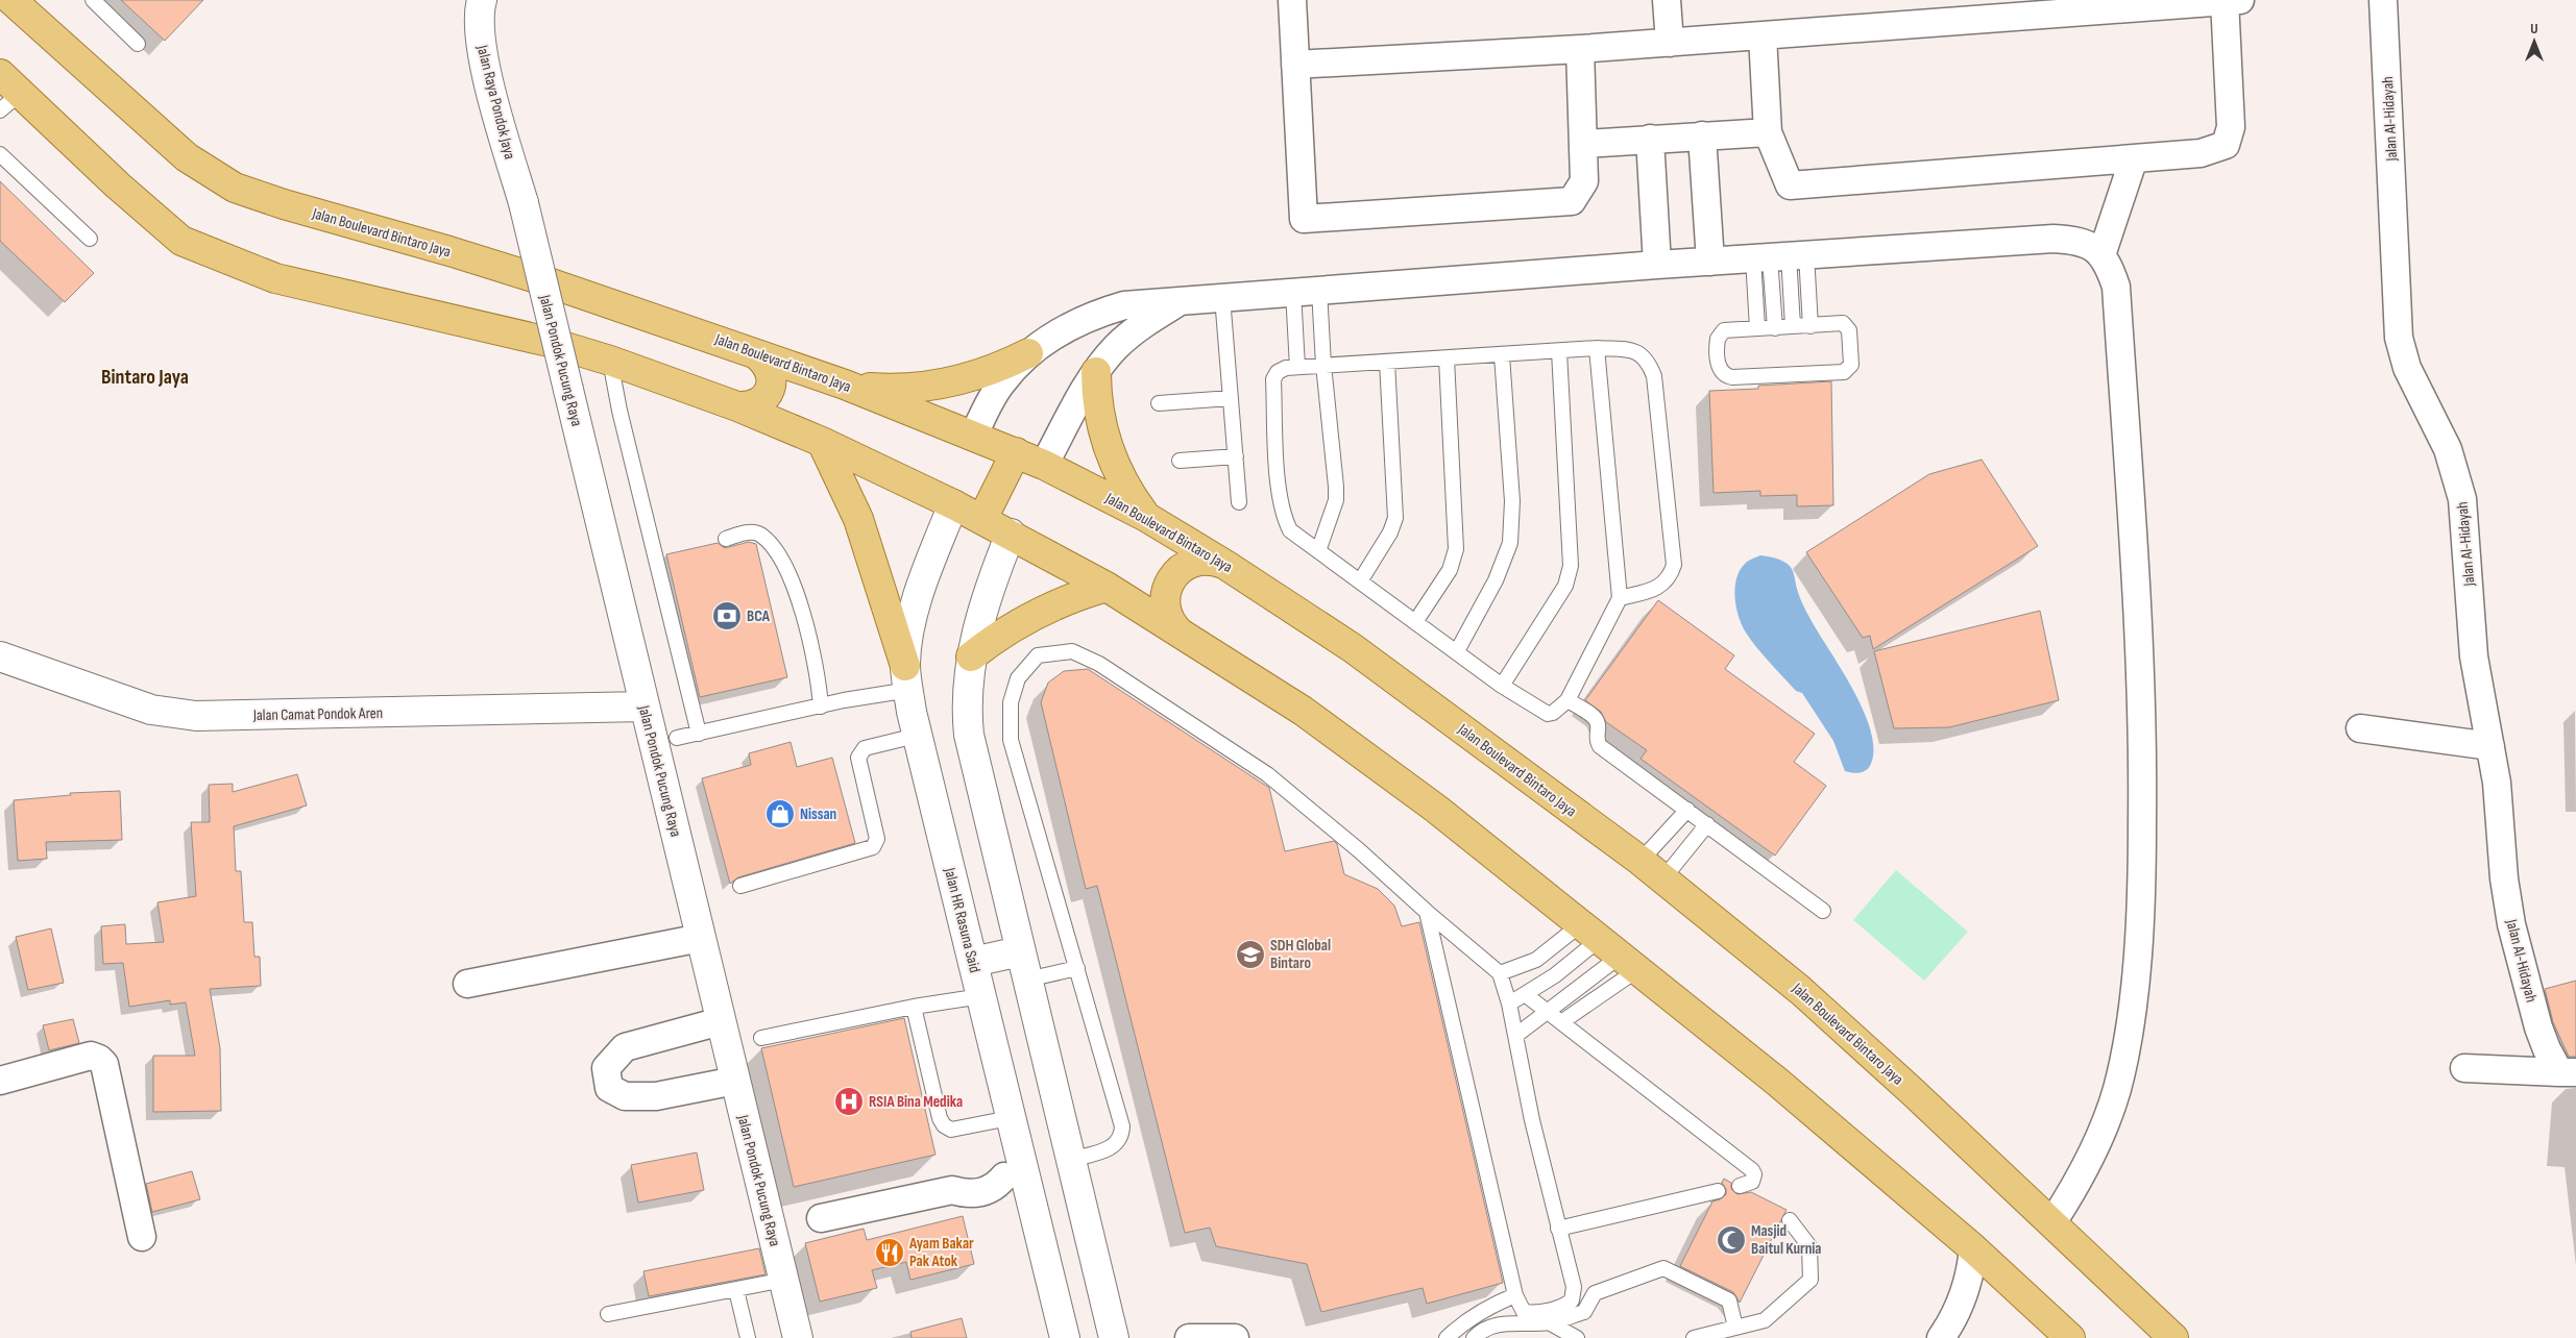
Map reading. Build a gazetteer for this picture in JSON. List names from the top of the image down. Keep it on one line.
{"streets":{"main road":["Jalan Raya Pondok Jaya","Jalan Boulevard Bintaro Jaya","Jalan Pondok Pucung Raya","Jalan Camat Pondok Aren","Jalan HR Rasuna Said"],"street":["Jalan Al-Hidayah"]},"crossings":[["Jalan Raya Pondok Jaya","Jalan Pondok Pucung Raya"],["Jalan Pondok Pucung Raya","Jalan Camat Pondok Aren"]],"districts":["Bintaro Jaya"],"places":{"bank":["BCA"],"shop":["Nissan"],"school or university":["SDH Global Bintaro"],"hospital":["RSIA Bina Medika"],"mosque":["Masjid Baitul Kurnia"],"restaurant":["Ayam Bakar Pak Atok"]},"north":"top"}
